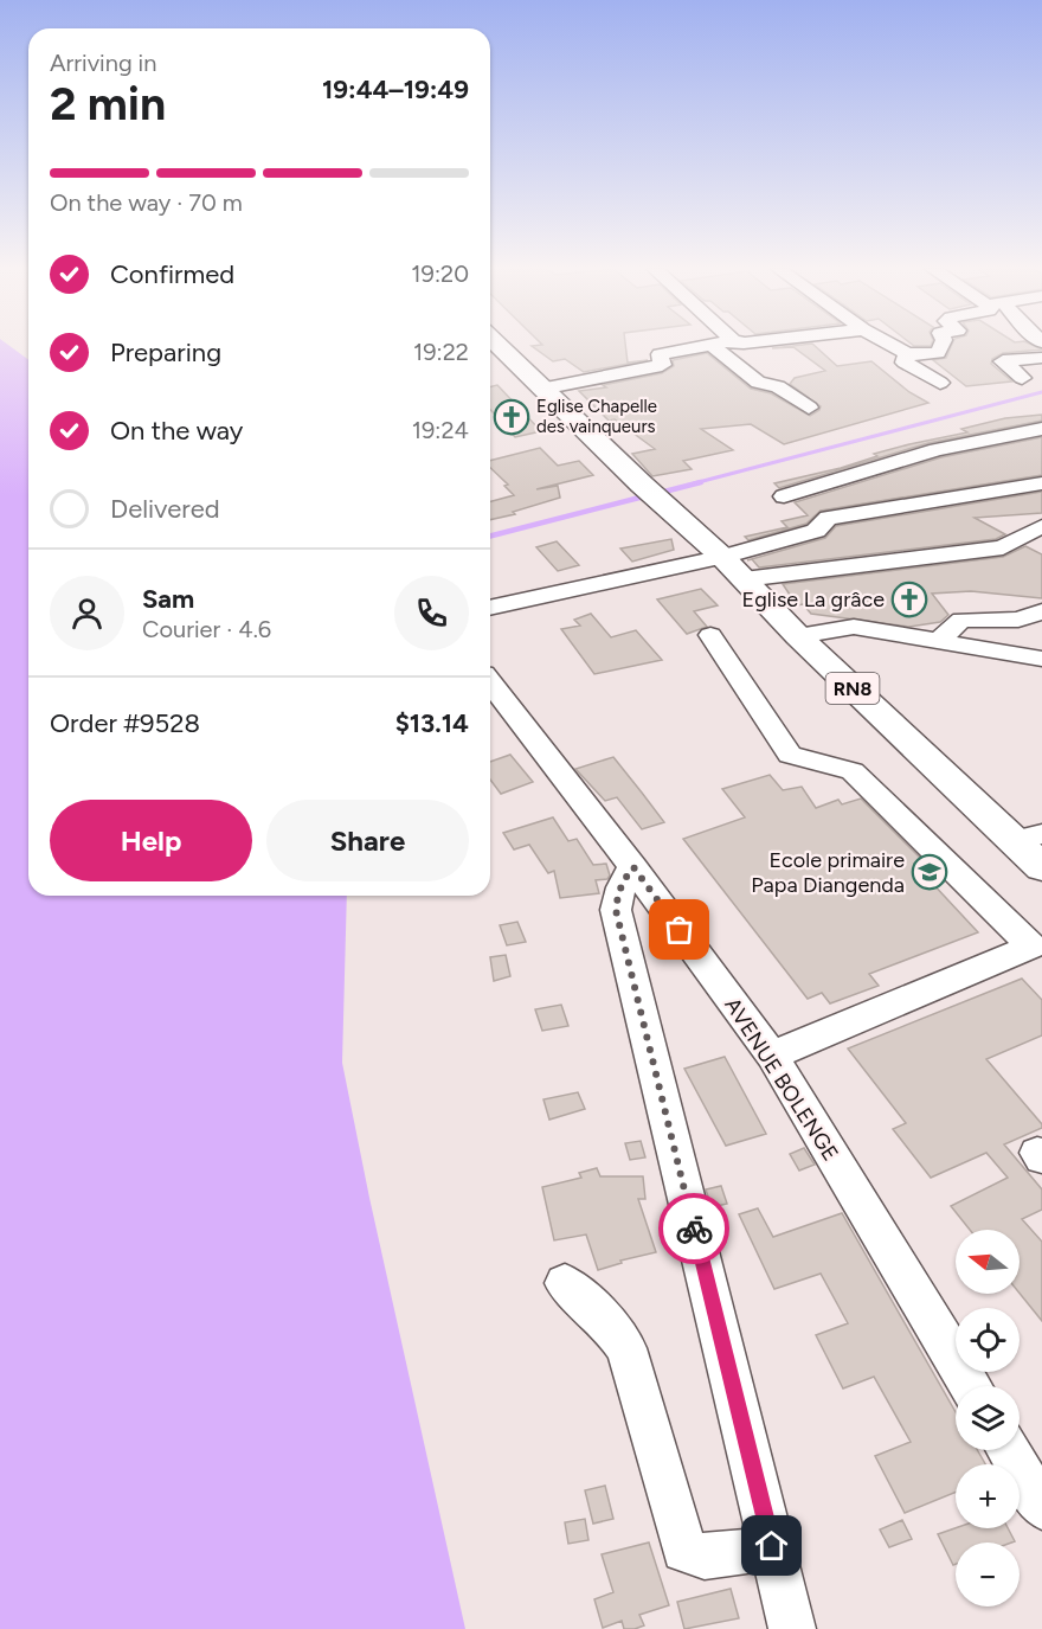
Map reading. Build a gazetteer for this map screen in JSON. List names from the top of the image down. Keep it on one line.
{"streets":{"main road":["RN8"],"street":["AVENUE BOLENGE"]},"places":{"church":["Eglise Chapelle des vainqueurs","Eglise La grâce"],"school or university":["Ecole primaire Papa Diangenda"]},"north":"left","page":{"heading":["2 min","Arriving in","19:44–19:49"],"panel":["Sam","Courier · 4.6","Order #9528","$13.14"],"bar":"On the way · 70 m","list":[["Confirmed","19:20"],["Preparing","19:22"],["On the way","19:24"],"Delivered"],"buttons":["Help","Share"],"map_buttons":["+","−"]}}
